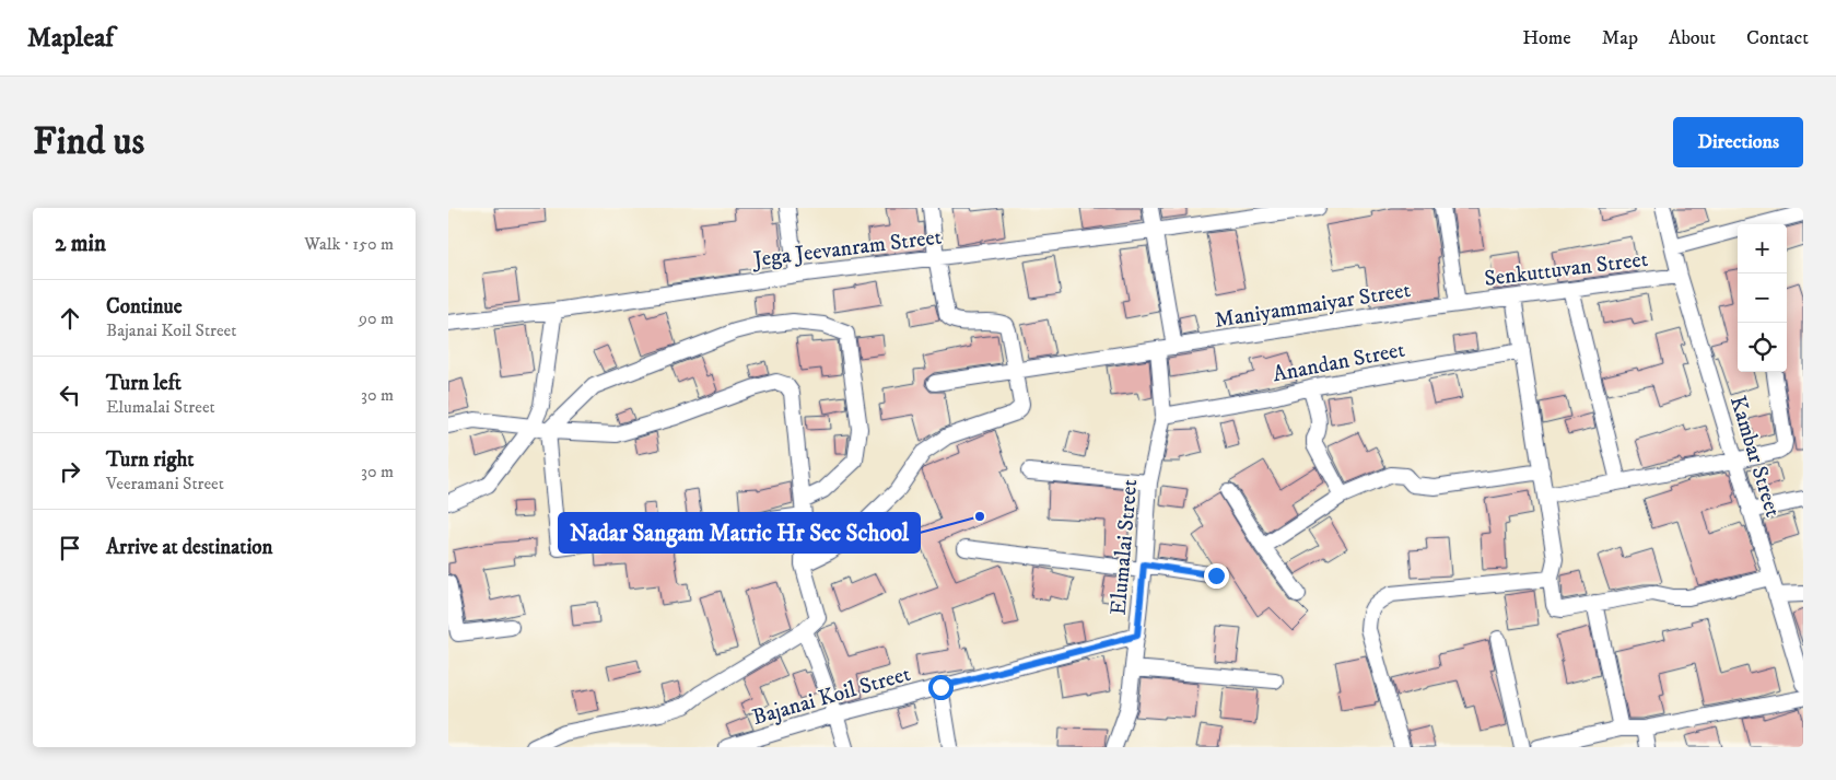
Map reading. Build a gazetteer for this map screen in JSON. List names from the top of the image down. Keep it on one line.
{"streets":{"street":["Jega Jeevanram Street","Senkuttuvan Street","Maniyammaiyar Street","Anandan Street","Kambar Street","Elumalai Street","Bajanai Koil Street"]},"crossings":[["Senkuttuvan Street","Maniyammaiyar Street"],["Senkuttuvan Street","Kambar Street"],["Maniyammaiyar Street","Elumalai Street"],["Anandan Street","Elumalai Street"],["Elumalai Street","Bajanai Koil Street"]],"places":["Nadar Sangam Matric Hr Sec School"],"page":{"header":"Mapleaf","nav":["Home","Map","About","Contact"],"buttons":"Directions","title":"Find us","heading":["2 min","Walk · 150 m"],"map_buttons":["+","−"],"list":[["Continue","Bajanai Koil Street","90 m"],["Turn left","Elumalai Street","30 m"],["Turn right","Veeramani Street","30 m"],"Arrive at destination"]}}
